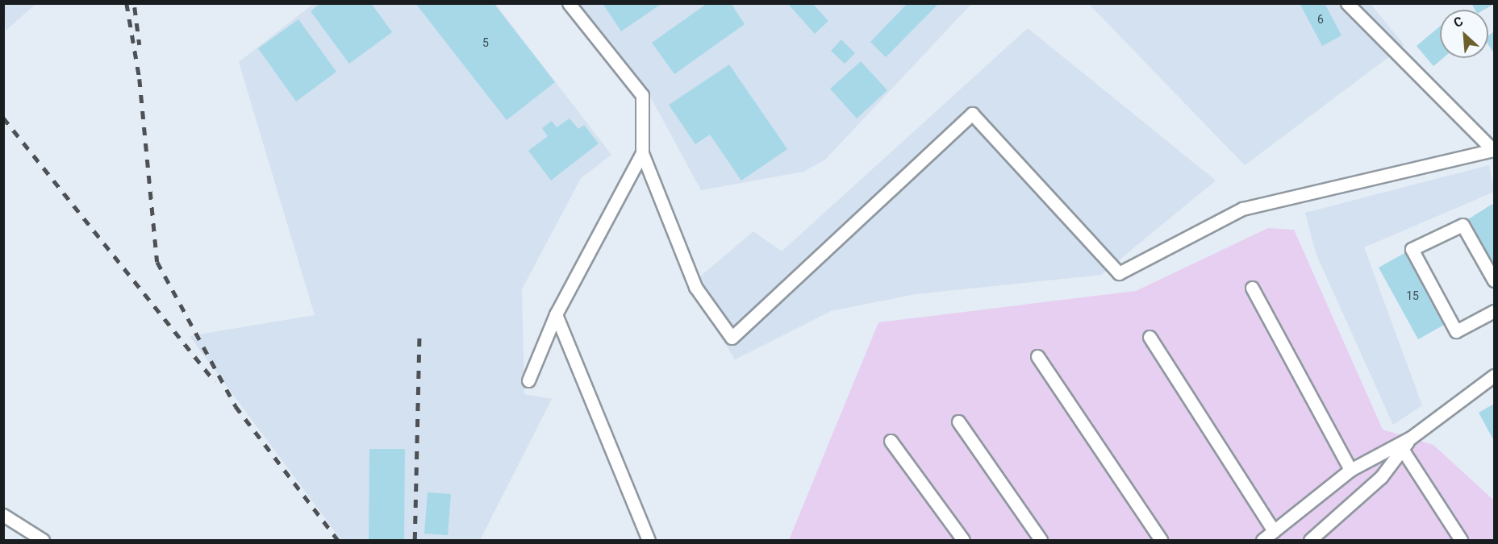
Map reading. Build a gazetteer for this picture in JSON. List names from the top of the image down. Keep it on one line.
{"house_numbers":["6","5","15"],"north":"top left"}
